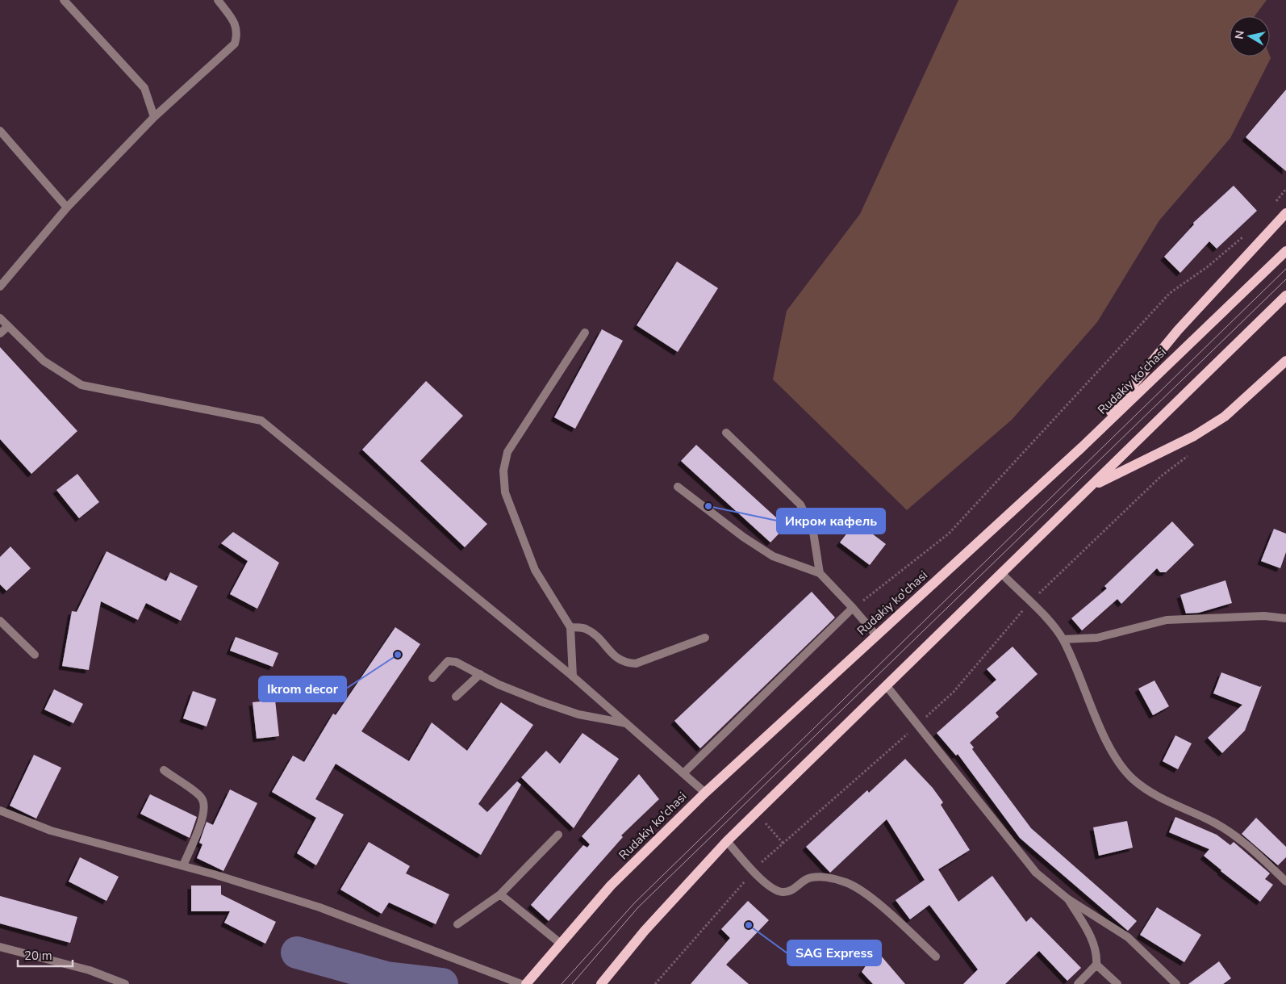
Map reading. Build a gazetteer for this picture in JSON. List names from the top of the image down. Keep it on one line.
{"streets":{"main road":["Rudakiy ko'chasi"]},"places":["Икром кафель","Ikrom decor","SAG Express"],"scale_bar":"20 m","north":"left"}
